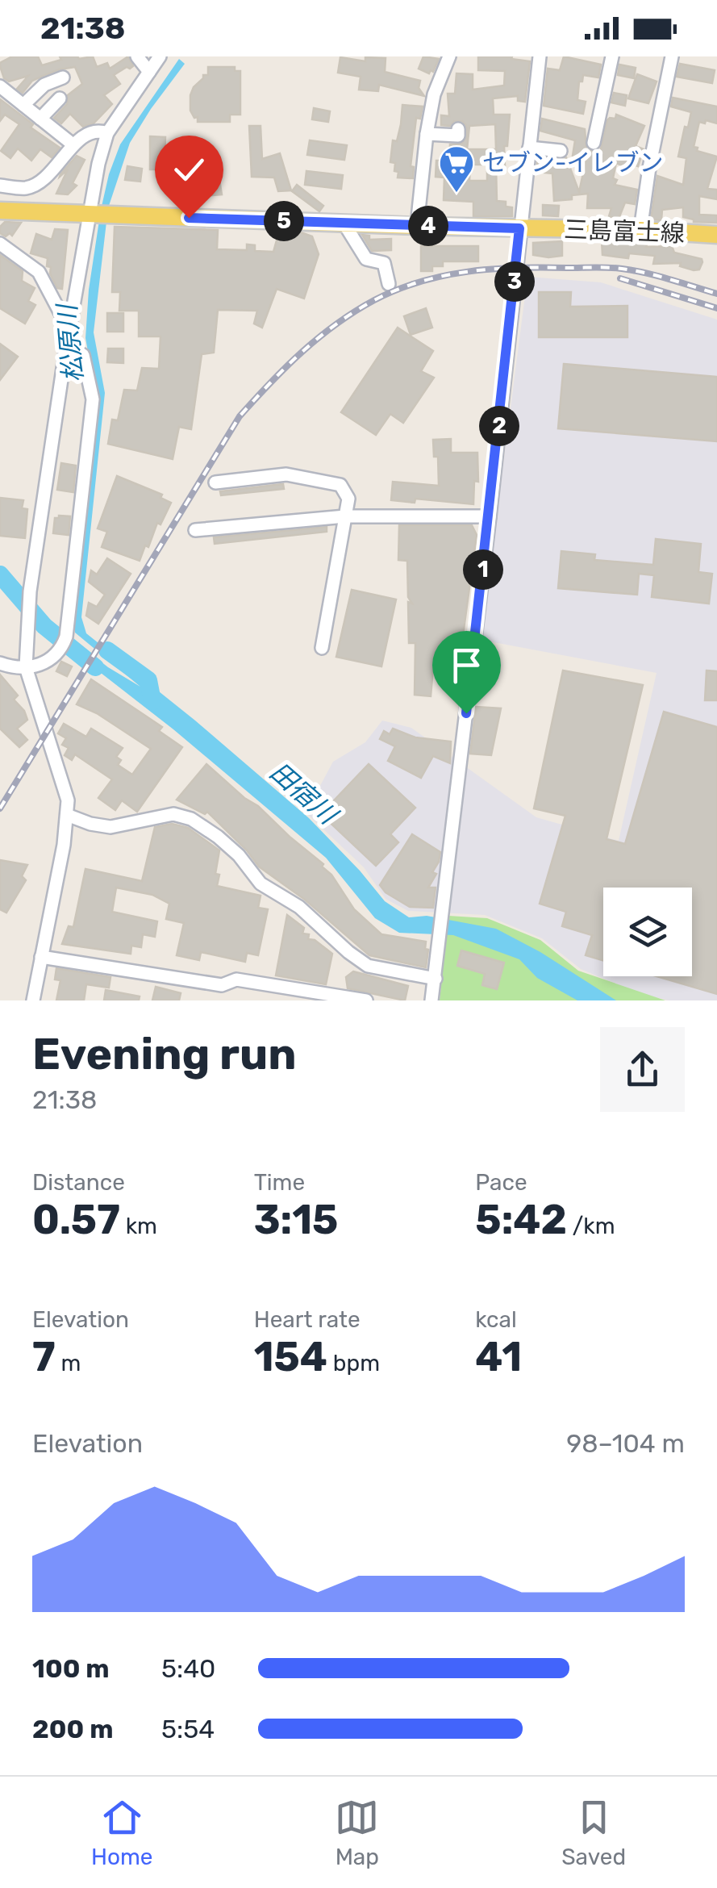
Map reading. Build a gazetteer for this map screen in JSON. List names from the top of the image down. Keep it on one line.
{"streets":{"main road":["三島富士線"]},"water":["松原川","田宿川"],"places":{"supermarket":["セブン-イレブン"]},"page":{"status":"21:38","pins":["5","4","3","2","1"],"heading":["Evening run","21:38"],"stats":[["Distance","0.57 km"],["Time","3:15"],["Pace","5:42 /km"],["Elevation","7 m"],["Heart rate","154 bpm"],["kcal","41"]],"chart":["Elevation","98–104 m"],"list":[{"name":"100 m","note":"5:40"},{"name":"200 m","note":"5:54"}],"tabs":["Home","Map","Saved"]}}
